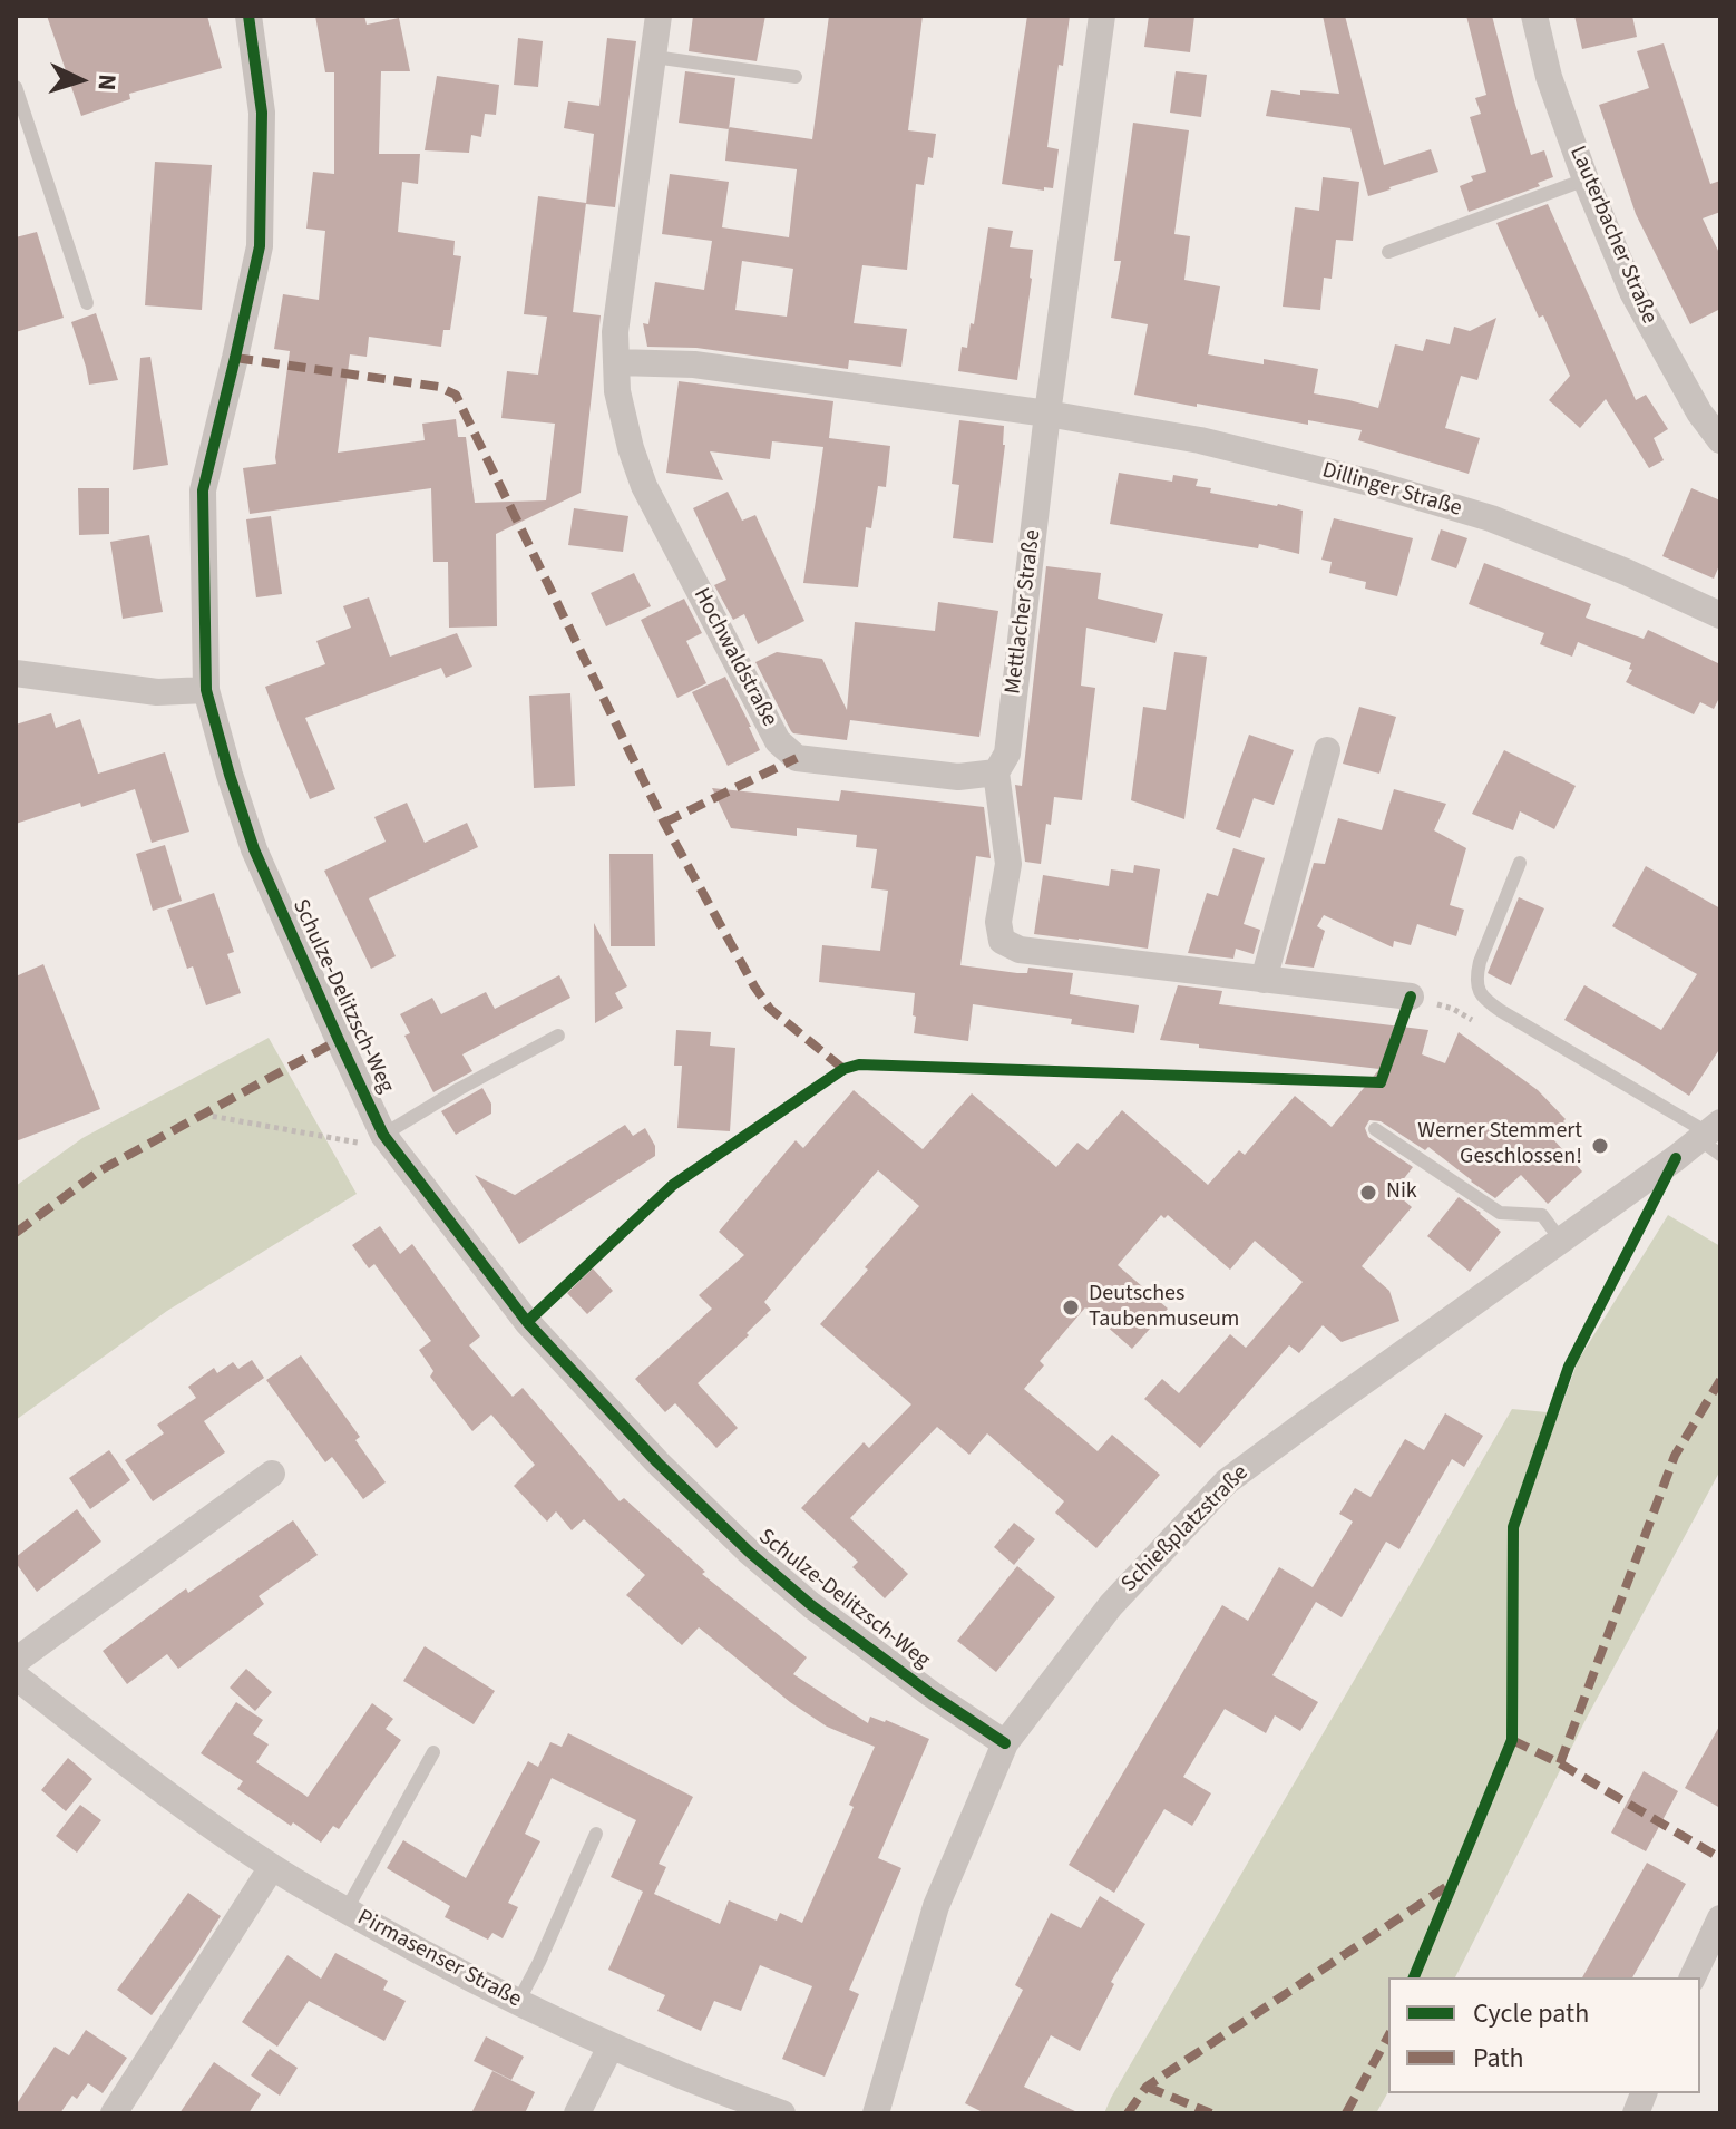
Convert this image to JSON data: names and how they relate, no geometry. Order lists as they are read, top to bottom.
{
  "streets": {
    "street": [
      "Lauterbacher Straße",
      "Dillinger Straße",
      "Mettlacher Straße",
      "Hochwaldstraße",
      "Schulze-Delitzsch-Weg",
      "Schießplatzstraße",
      "Pirmasenser Straße"
    ]
  },
  "crossings": [
    ["Dillinger Straße", "Mettlacher Straße"],
    ["Mettlacher Straße", "Hochwaldstraße"],
    ["Schulze-Delitzsch-Weg", "Schießplatzstraße"]
  ],
  "places": ["Werner Stemmert Geschlossen!", "Nik", "Deutsches Taubenmuseum"],
  "legend": ["Cycle path", "Path"],
  "north": "right"
}
